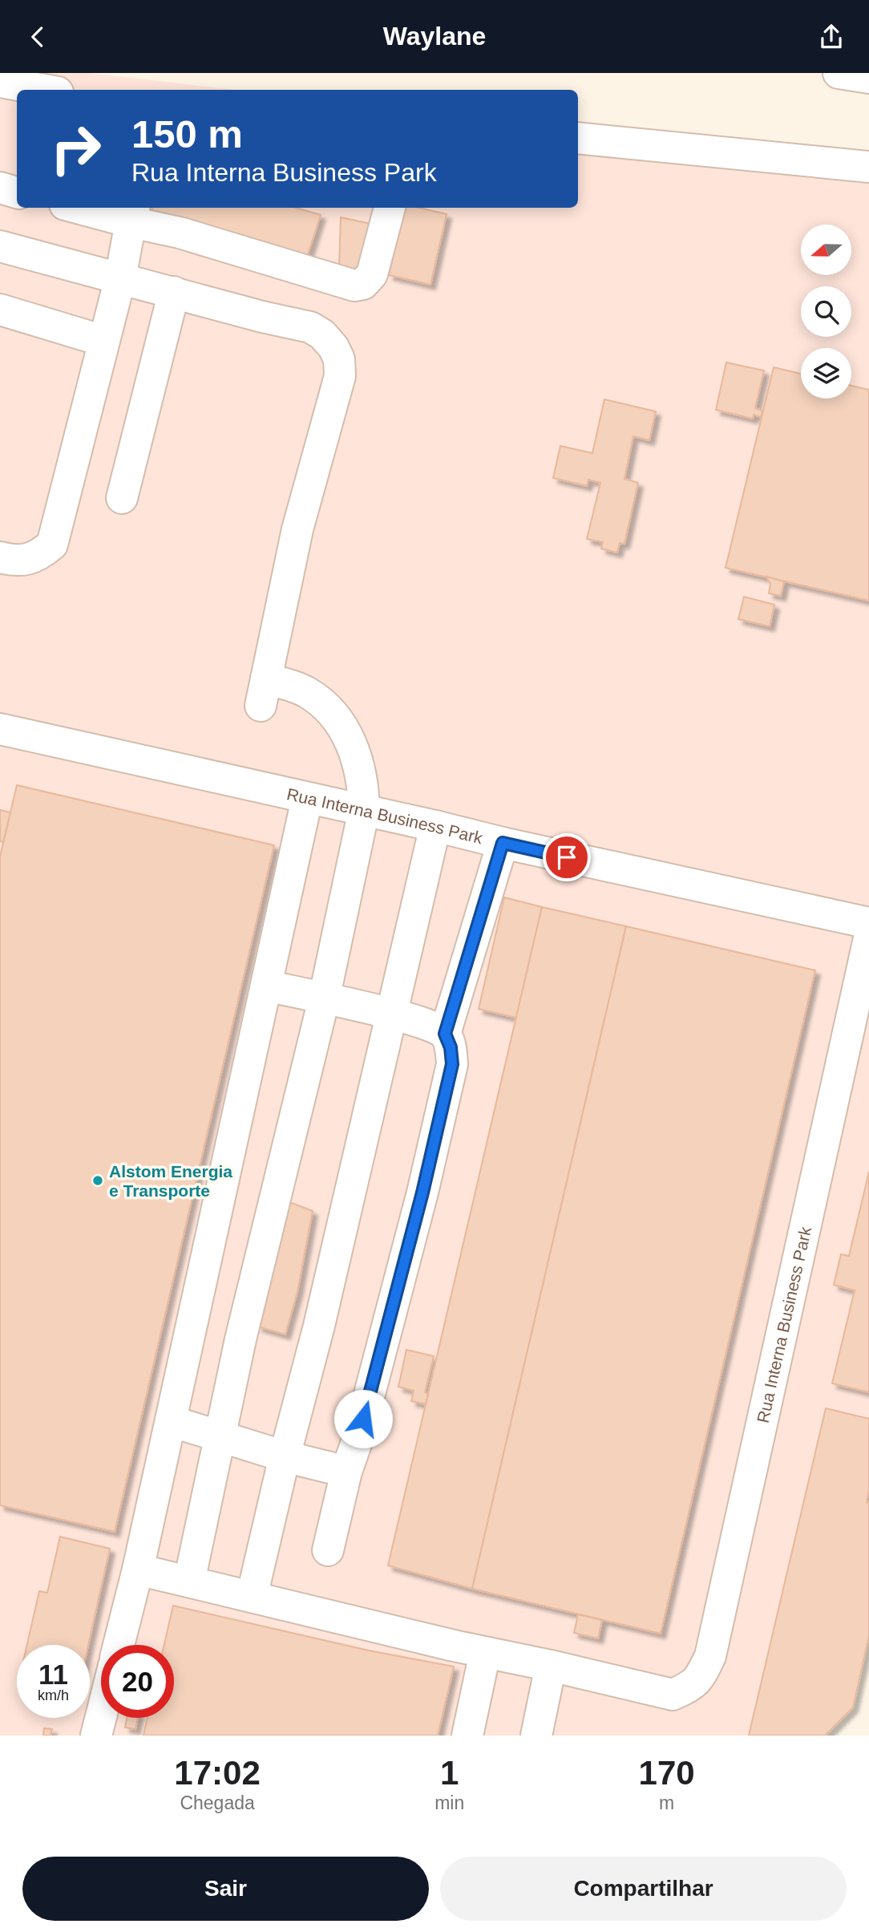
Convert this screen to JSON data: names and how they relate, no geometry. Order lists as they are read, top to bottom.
{
  "streets": {
    "street": ["Rua Interna Business Park"]
  },
  "places": ["Alstom Energia e Transporte"],
  "north": "left",
  "page": {
    "header": "Waylane",
    "turn": ["150 m", "Rua Interna Business Park"],
    "speed": "11 km/h",
    "limit": "20",
    "eta": [
      "17:02",
      "Chegada",
      "1",
      "min",
      "170",
      "m"
    ],
    "buttons": ["Sair", "Compartilhar"]
  }
}
